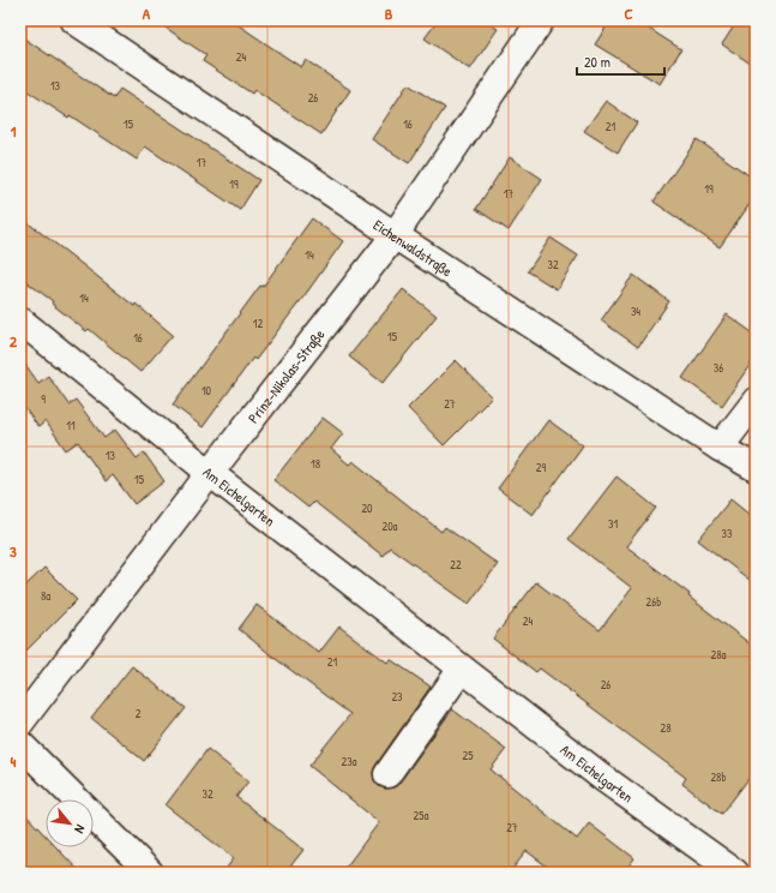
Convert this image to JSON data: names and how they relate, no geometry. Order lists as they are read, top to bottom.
{
  "streets": {
    "street": ["Eichenwaldstraße", "Prinz-Nikolas-Straße", "Am Eichelgarten"]
  },
  "crossings": [
    ["Eichenwaldstraße", "Prinz-Nikolas-Straße"],
    ["Prinz-Nikolas-Straße", "Am Eichelgarten"]
  ],
  "house_numbers": [
    "24",
    "13",
    "26",
    "15",
    "16",
    "21",
    "17",
    "19",
    "19",
    "17",
    "14",
    "32",
    "14",
    "34",
    "12",
    "15",
    "16",
    "36",
    "10",
    "9",
    "27",
    "11",
    "13",
    "18",
    "29",
    "15",
    "20",
    "31",
    "20a",
    "33",
    "22",
    "8a",
    "26b",
    "24",
    "28a",
    "21",
    "26",
    "23",
    "2",
    "28",
    "25",
    "23a",
    "28b",
    "32",
    "25a",
    "27"
  ],
  "scale_bar": "20 m",
  "north": "bottom right",
  "grid": {
    "columns": ["A", "B", "C"],
    "rows": [
      "1",
      "2",
      "3",
      "4"
    ]
  }
}
